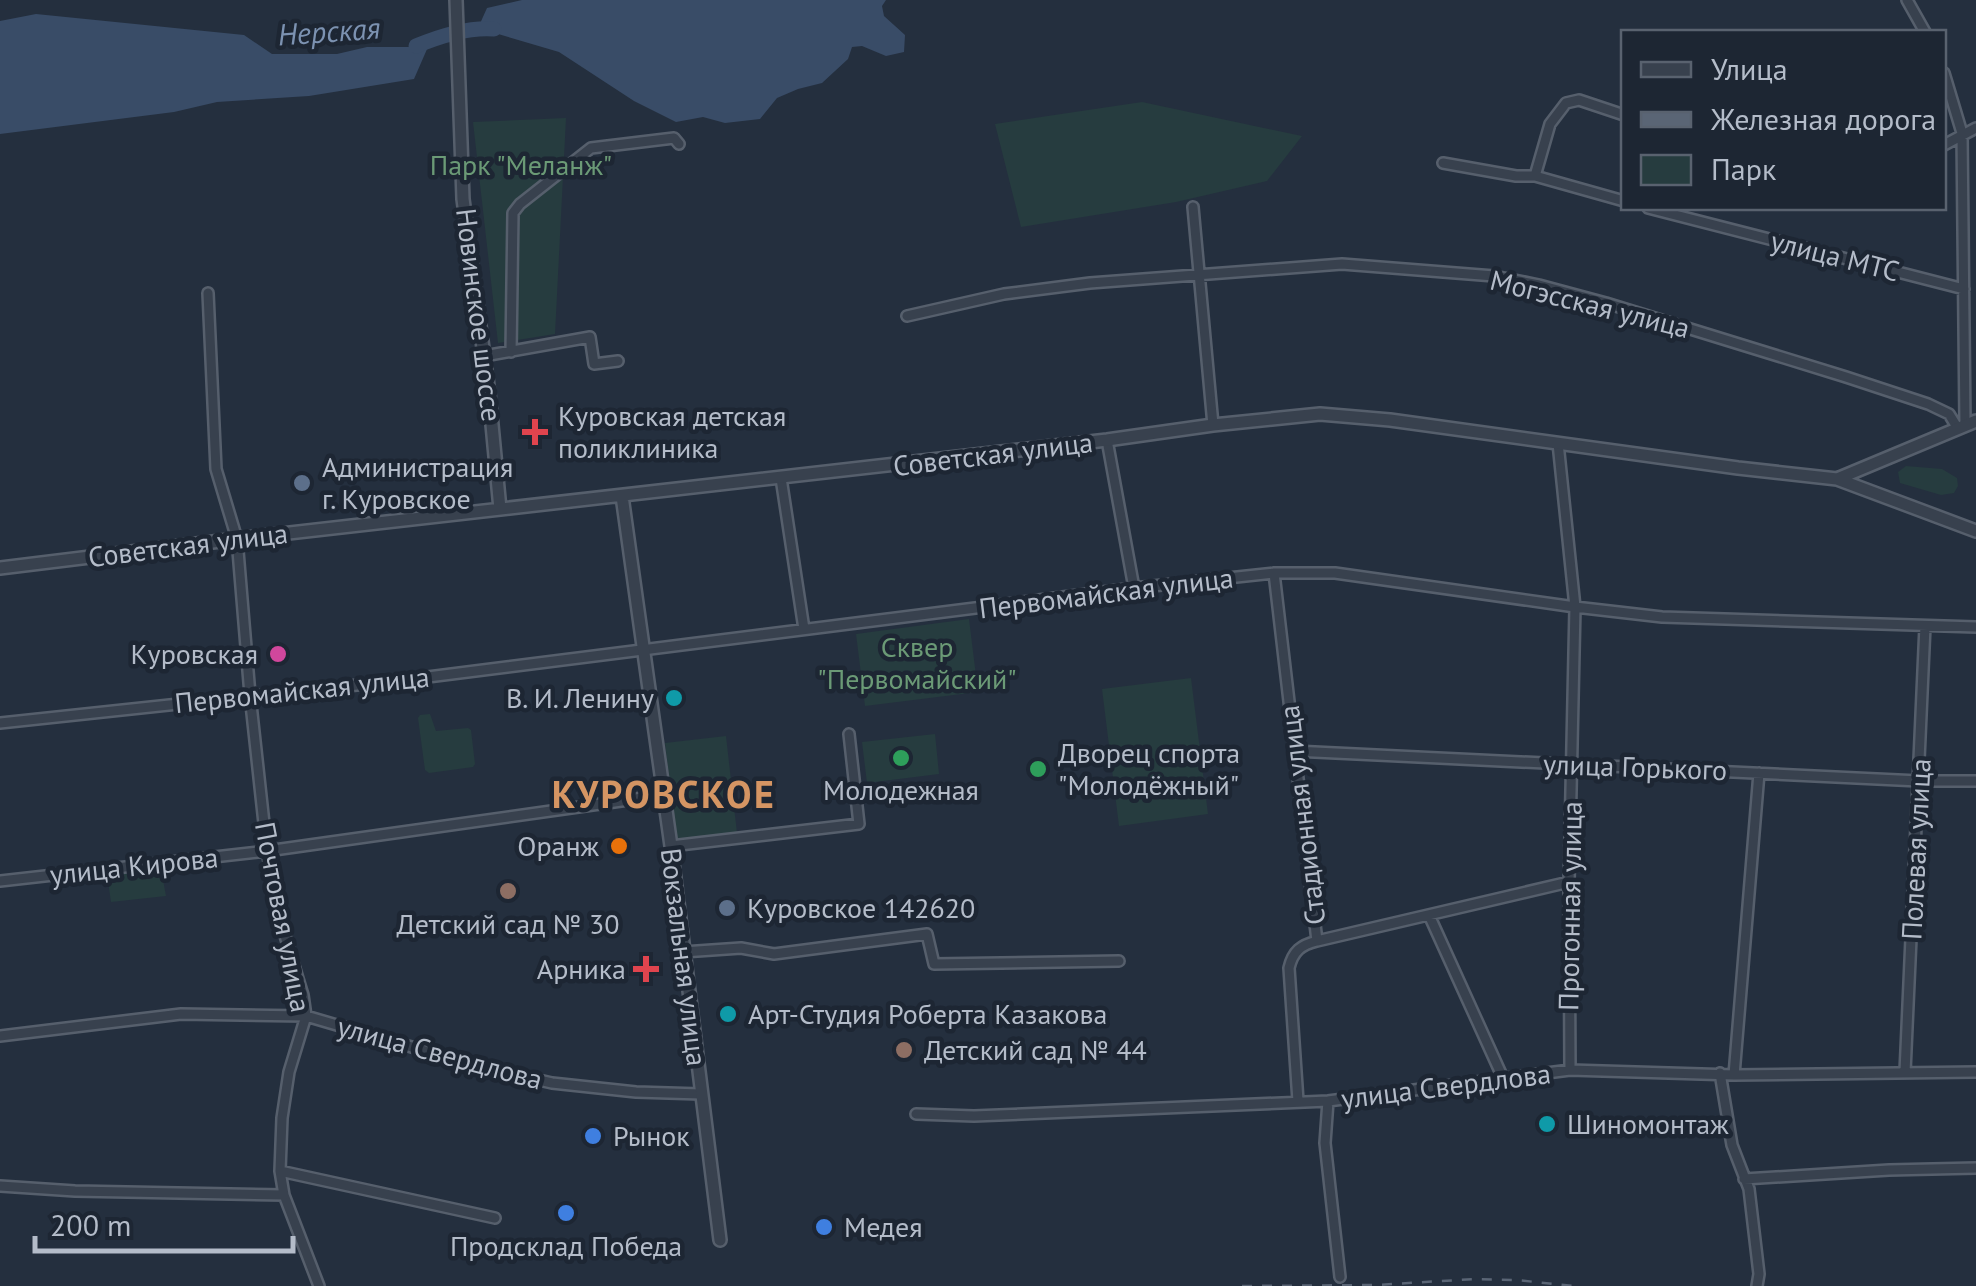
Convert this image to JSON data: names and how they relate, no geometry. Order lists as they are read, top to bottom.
{
  "streets": {
    "street": [
      "улица МТС",
      "Могэсская улица",
      "Новинское шоссе",
      "Советская улица",
      "Первомайская улица",
      "улица Горького",
      "Стадионная улица",
      "Полевая улица",
      "улица Кирова",
      "Прогонная улица",
      "Почтовая улица",
      "Вокзальная улица",
      "улица Свердлова"
    ]
  },
  "crossings": [
    ["Новинское шоссе", "Советская улица"],
    ["Советская улица", "Прогонная улица"],
    ["Советская улица", "Почтовая улица"],
    ["Советская улица", "Вокзальная улица"],
    ["Первомайская улица", "Стадионная улица"],
    ["Первомайская улица", "Полевая улица"],
    ["Первомайская улица", "Прогонная улица"],
    ["Первомайская улица", "Почтовая улица"],
    ["Первомайская улица", "Вокзальная улица"],
    ["улица Горького", "Стадионная улица"],
    ["улица Горького", "Полевая улица"],
    ["улица Горького", "Прогонная улица"],
    ["Стадионная улица", "улица Свердлова"],
    ["Полевая улица", "улица Свердлова"],
    ["улица Кирова", "Почтовая улица"],
    ["улица Кирова", "Вокзальная улица"],
    ["Прогонная улица", "улица Свердлова"],
    ["Почтовая улица", "улица Свердлова"],
    ["Вокзальная улица", "улица Свердлова"]
  ],
  "districts": ["КУРОВСКОЕ"],
  "water": ["Нерская"],
  "parks": ["Парк \"Меланж\"", "Сквер \"Первомайский\""],
  "places": {
    "health": ["Куровская детская поликлиника", "Арника"],
    "other": [
      "Администрация г. Куровское",
      "Куровская",
      "В. И. Ленину",
      "Молодежная",
      "Дворец спорта \"Молодёжный\"",
      "Оранж",
      "Детский сад № 30",
      "Куровское 142620",
      "Арт-Студия Роберта Казакова",
      "Детский сад № 44",
      "Шиномонтаж",
      "Рынок",
      "Продсклад Победа",
      "Медея"
    ]
  },
  "legend": ["Улица", "Железная дорога", "Парк"],
  "scale_bar": "200 m"
}
